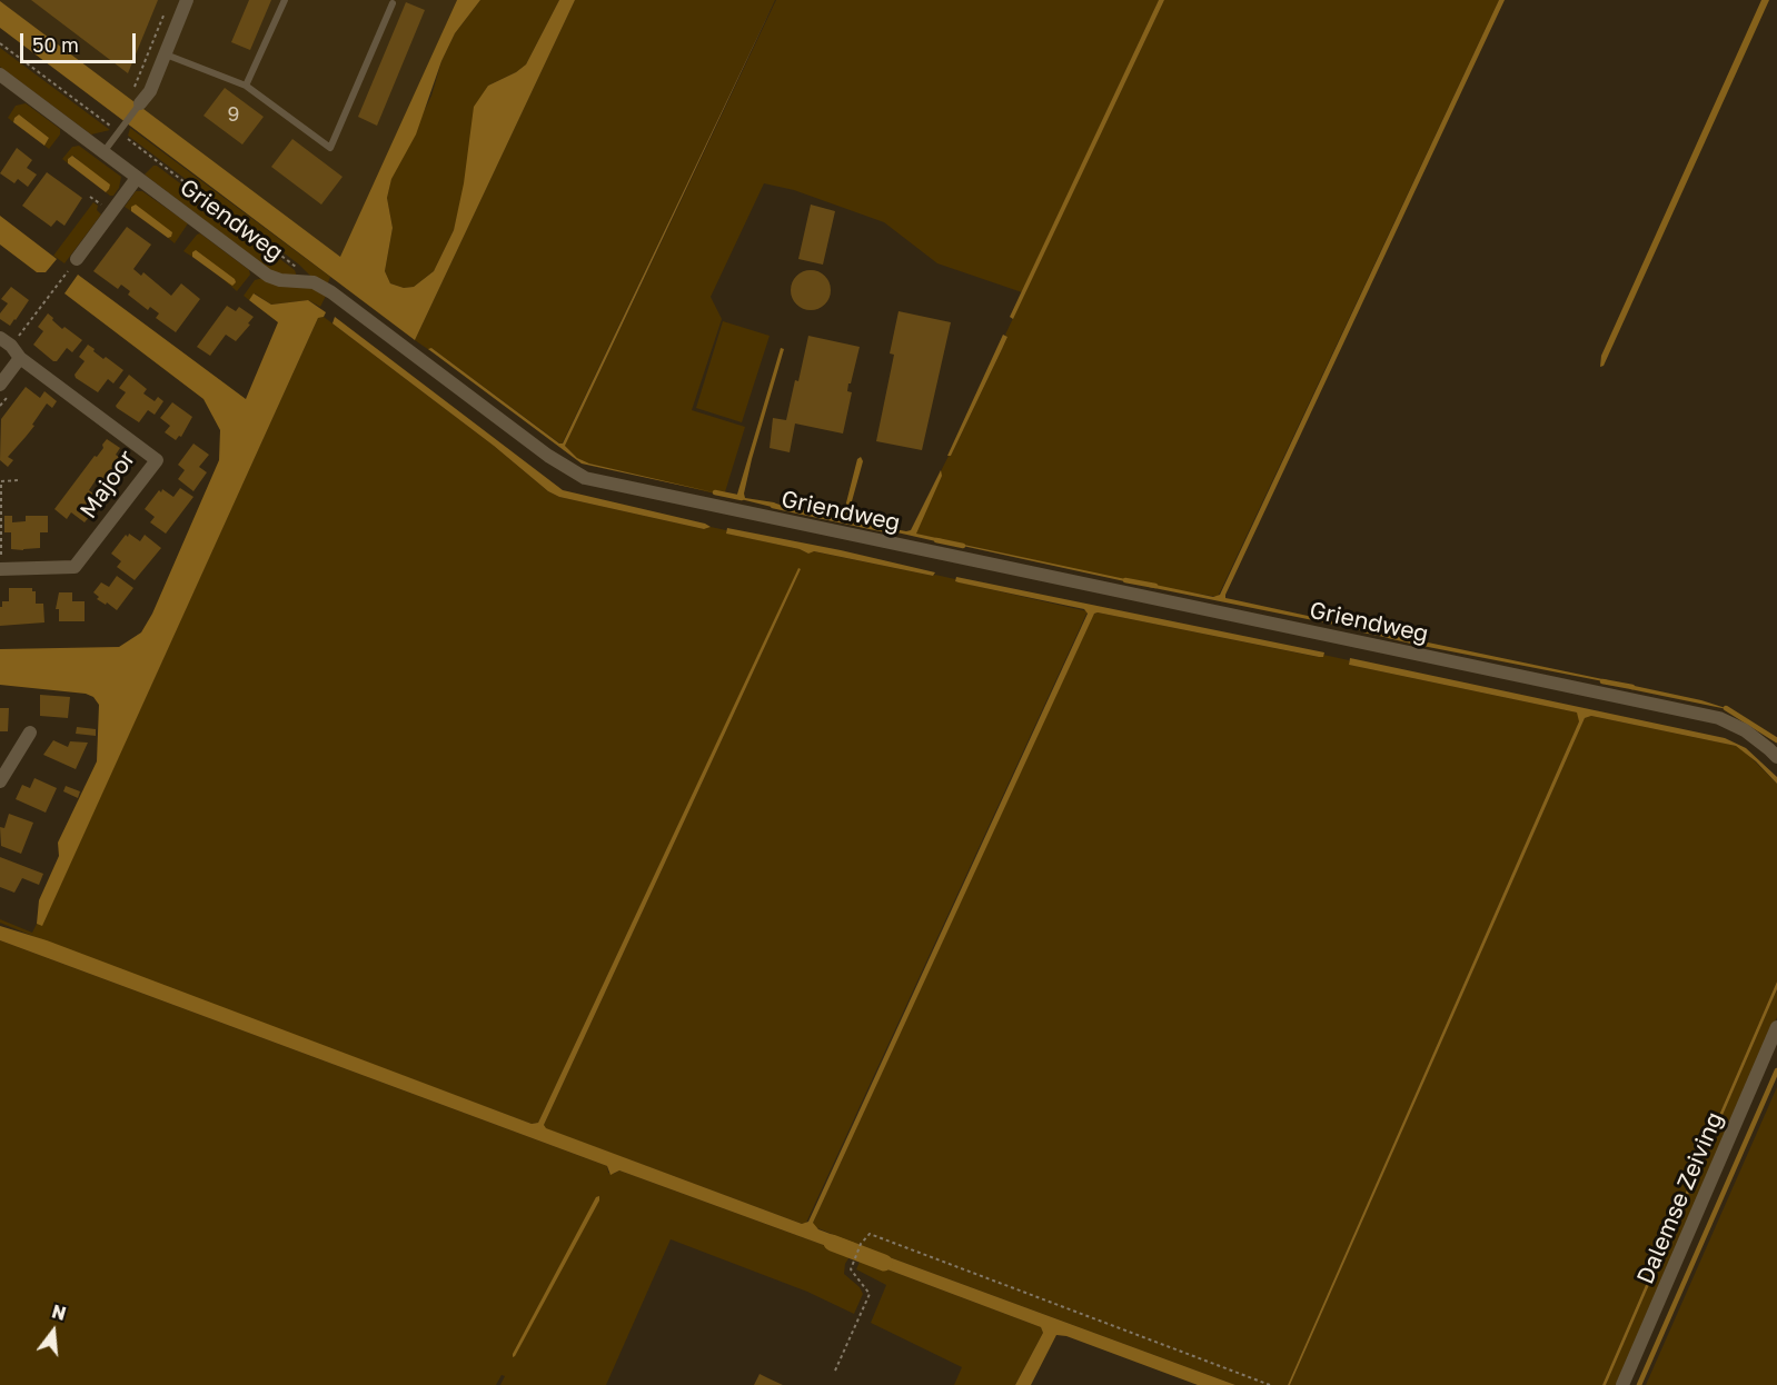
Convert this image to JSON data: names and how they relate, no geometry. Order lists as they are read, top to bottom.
{
  "streets": {
    "street": ["Griendweg", "Majoor", "Dalemse Zeiving"]
  },
  "house_numbers": ["9"],
  "scale_bar": "50 m",
  "north": "top"
}
